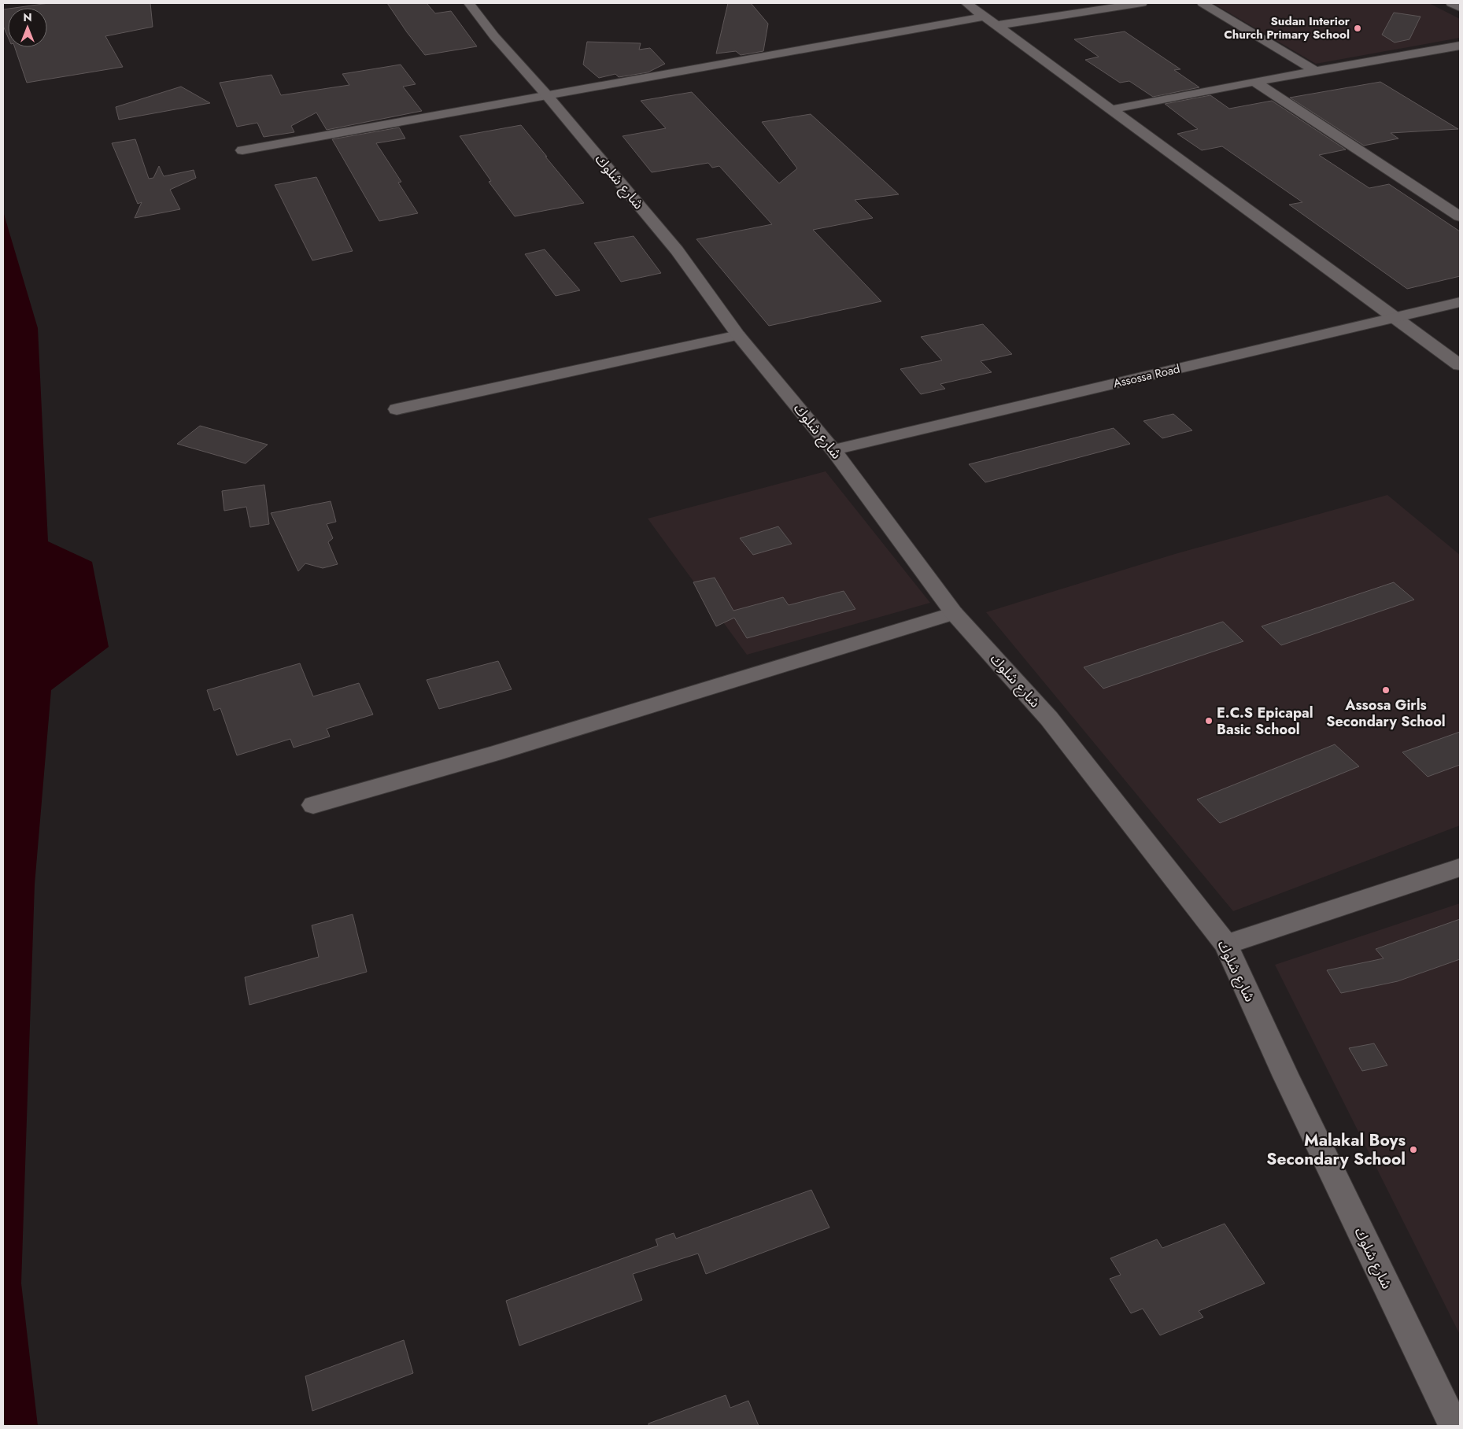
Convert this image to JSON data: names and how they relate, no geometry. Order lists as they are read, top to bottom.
{
  "streets": {
    "street": ["شارع شلوك", "Assossa Road"]
  },
  "crossings": [
    ["شارع شلوك", "Assossa Road"]
  ],
  "places": [
    "Sudan Interior Church Primary School",
    "Assosa Girls Secondary School",
    "E.C.S Epicapal Basic School",
    "Malakal Boys Secondary School"
  ],
  "north": "top"
}
